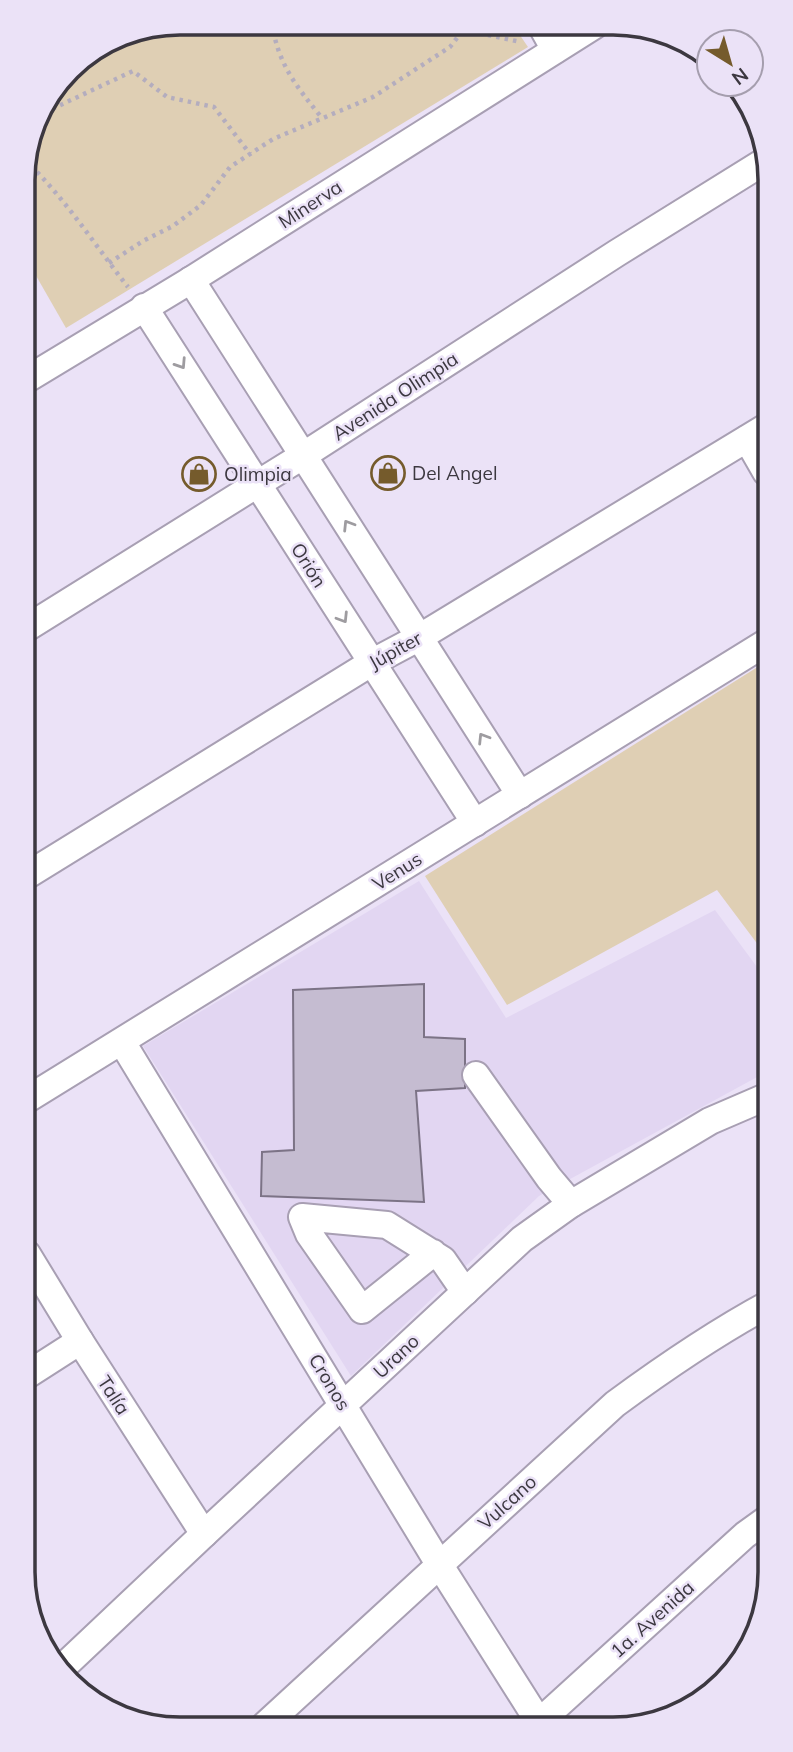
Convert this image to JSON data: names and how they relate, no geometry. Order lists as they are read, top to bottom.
{
  "streets": {
    "street": [
      "Minerva",
      "Avenida Olimpia",
      "Orión",
      "Júpiter",
      "Venus",
      "Urano",
      "Cronos",
      "Talía",
      "Vulcano",
      "1a. Avenida"
    ]
  },
  "crossings": [
    ["Minerva", "Orión"],
    ["Avenida Olimpia", "Orión"],
    ["Orión", "Júpiter"],
    ["Orión", "Venus"],
    ["Venus", "Cronos"],
    ["Urano", "Cronos"],
    ["Urano", "Talía"],
    ["Cronos", "Vulcano"]
  ],
  "places": {
    "shop": ["Del Angel", "Olimpia"]
  },
  "north": "bottom right"
}
